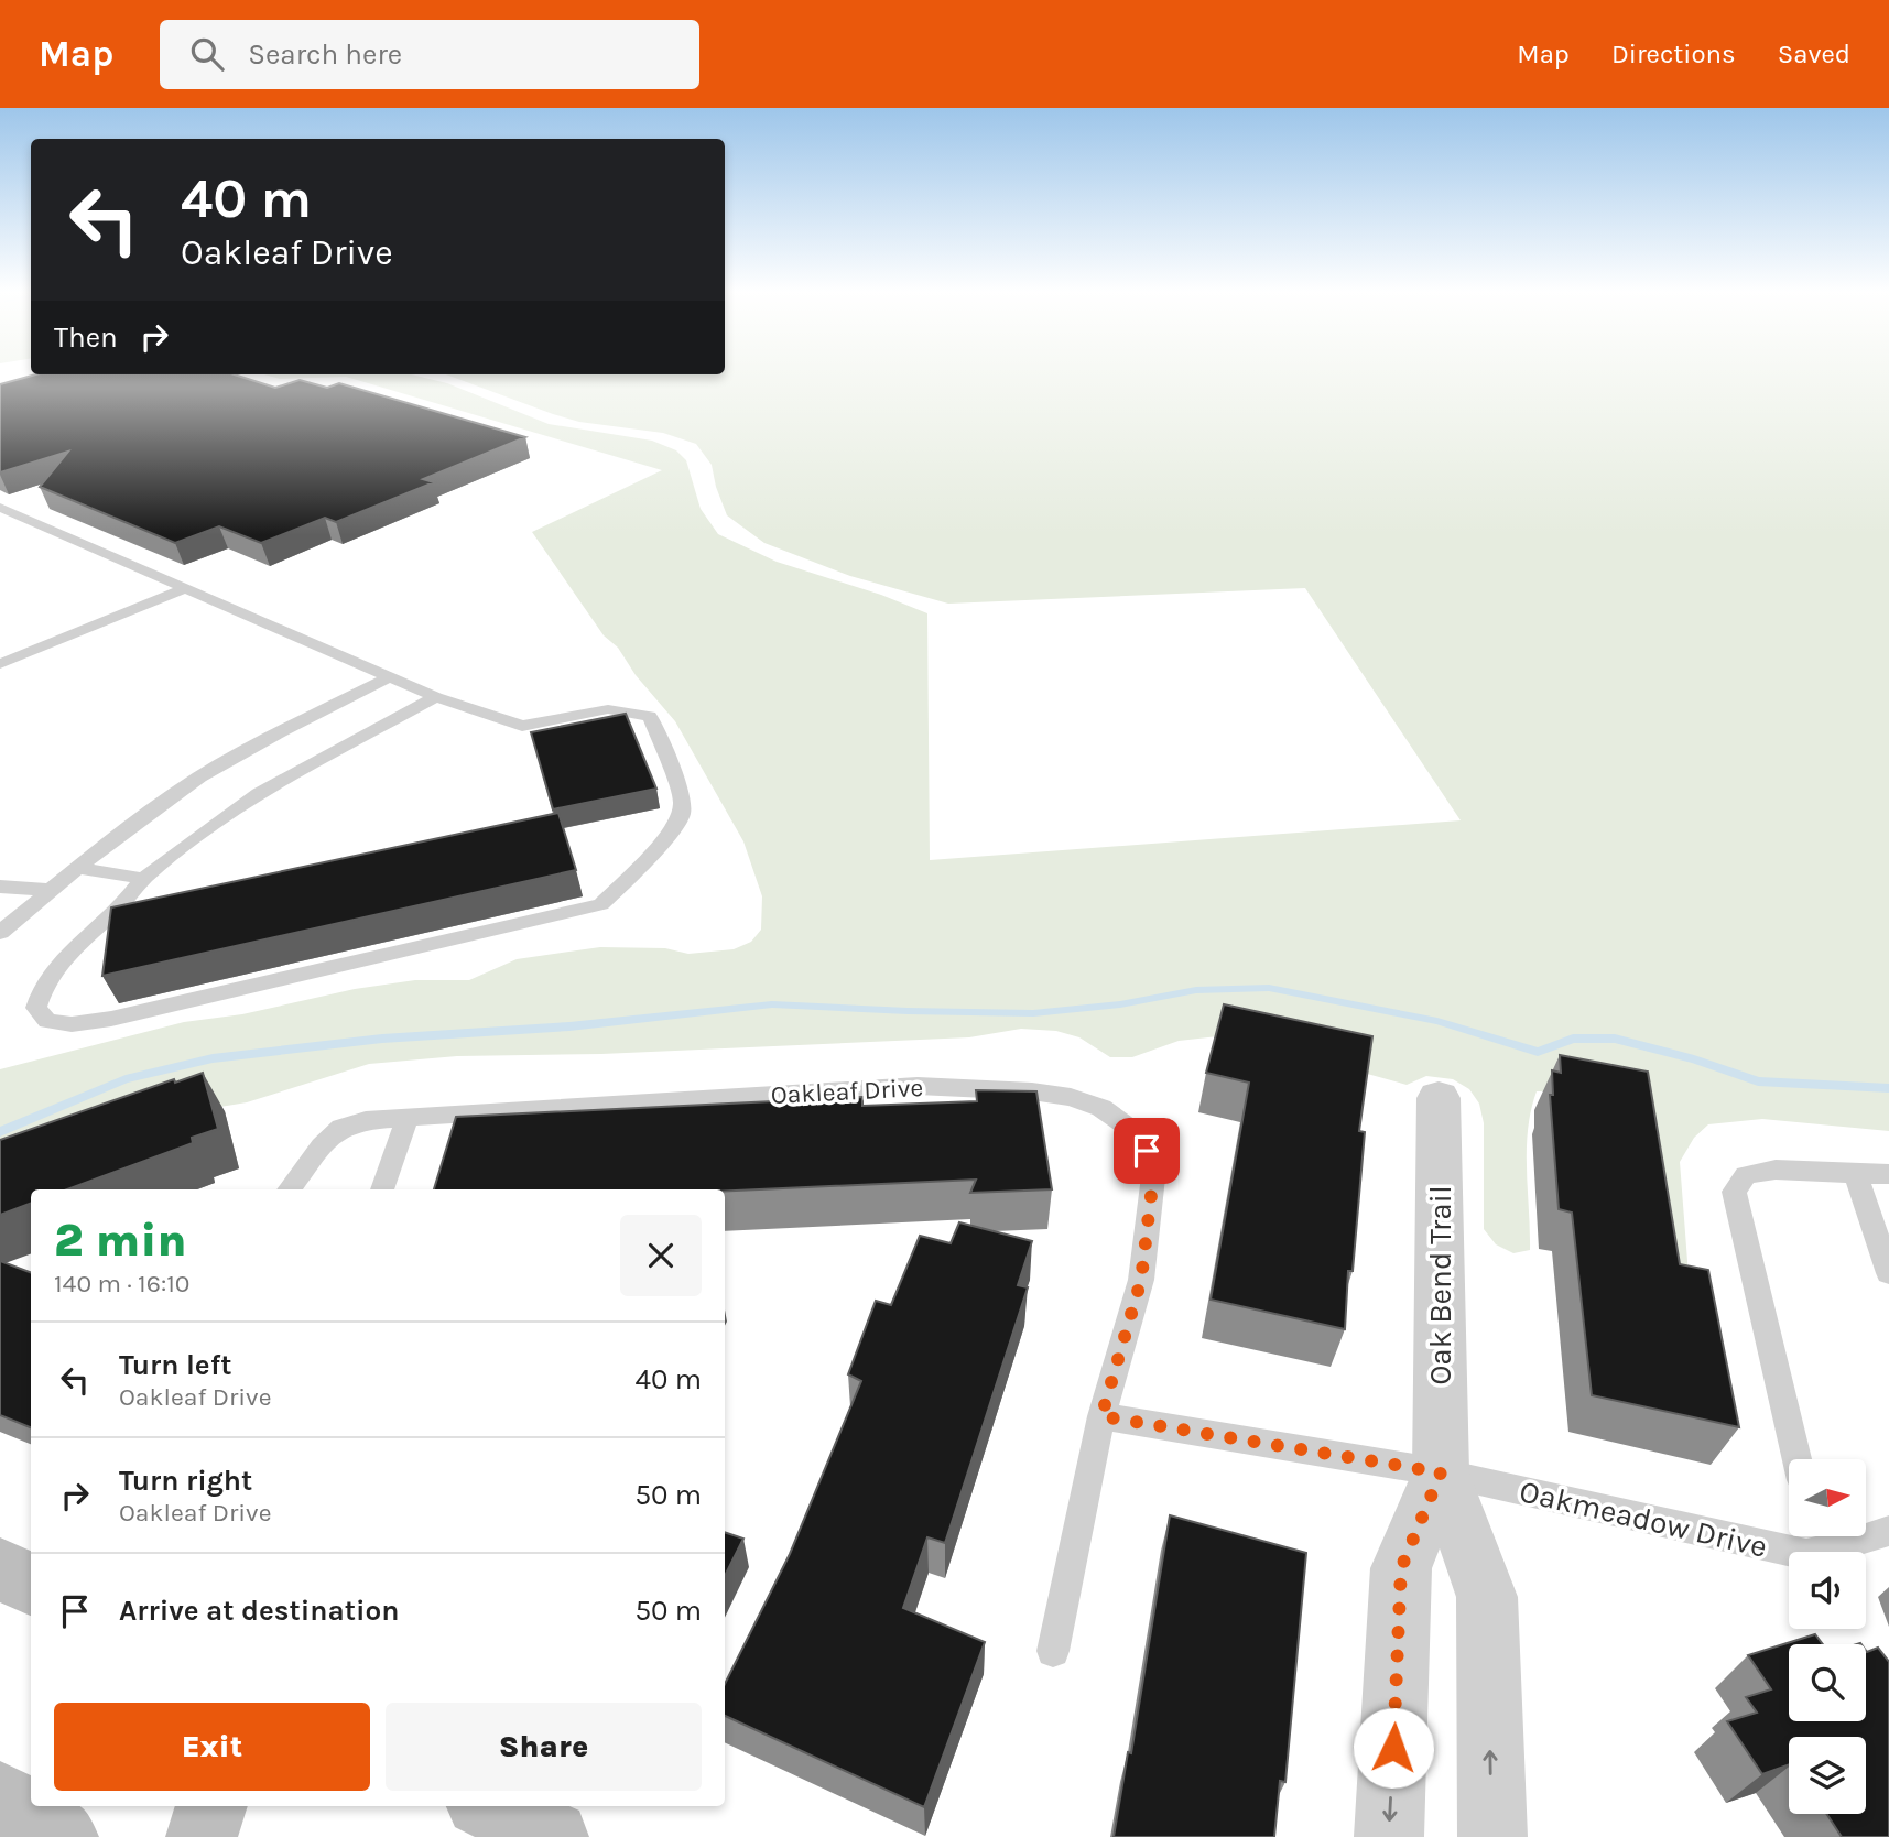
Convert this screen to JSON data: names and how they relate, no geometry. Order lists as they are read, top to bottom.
{
  "streets": {
    "street": ["Oak Bend Trail"],
    "lane": ["Oakleaf Drive", "Oakmeadow Drive"]
  },
  "crossings": [
    ["Oak Bend Trail", "Oakmeadow Drive"]
  ],
  "north": "right",
  "page": {
    "header": "Map",
    "search": "Search here",
    "nav": ["Map", "Directions", "Saved"],
    "turn": ["40 m", "Oakleaf Drive"],
    "then": "Then",
    "heading": ["2 min", "140 m · 16:10"],
    "list": [
      {
        "name": "Turn left",
        "note": "Oakleaf Drive",
        "value": "40 m"
      },
      {
        "name": "Turn right",
        "note": "Oakleaf Drive",
        "value": "50 m"
      },
      {
        "name": "Arrive at destination",
        "value": "50 m"
      }
    ],
    "buttons": ["Exit", "Share"]
  }
}
